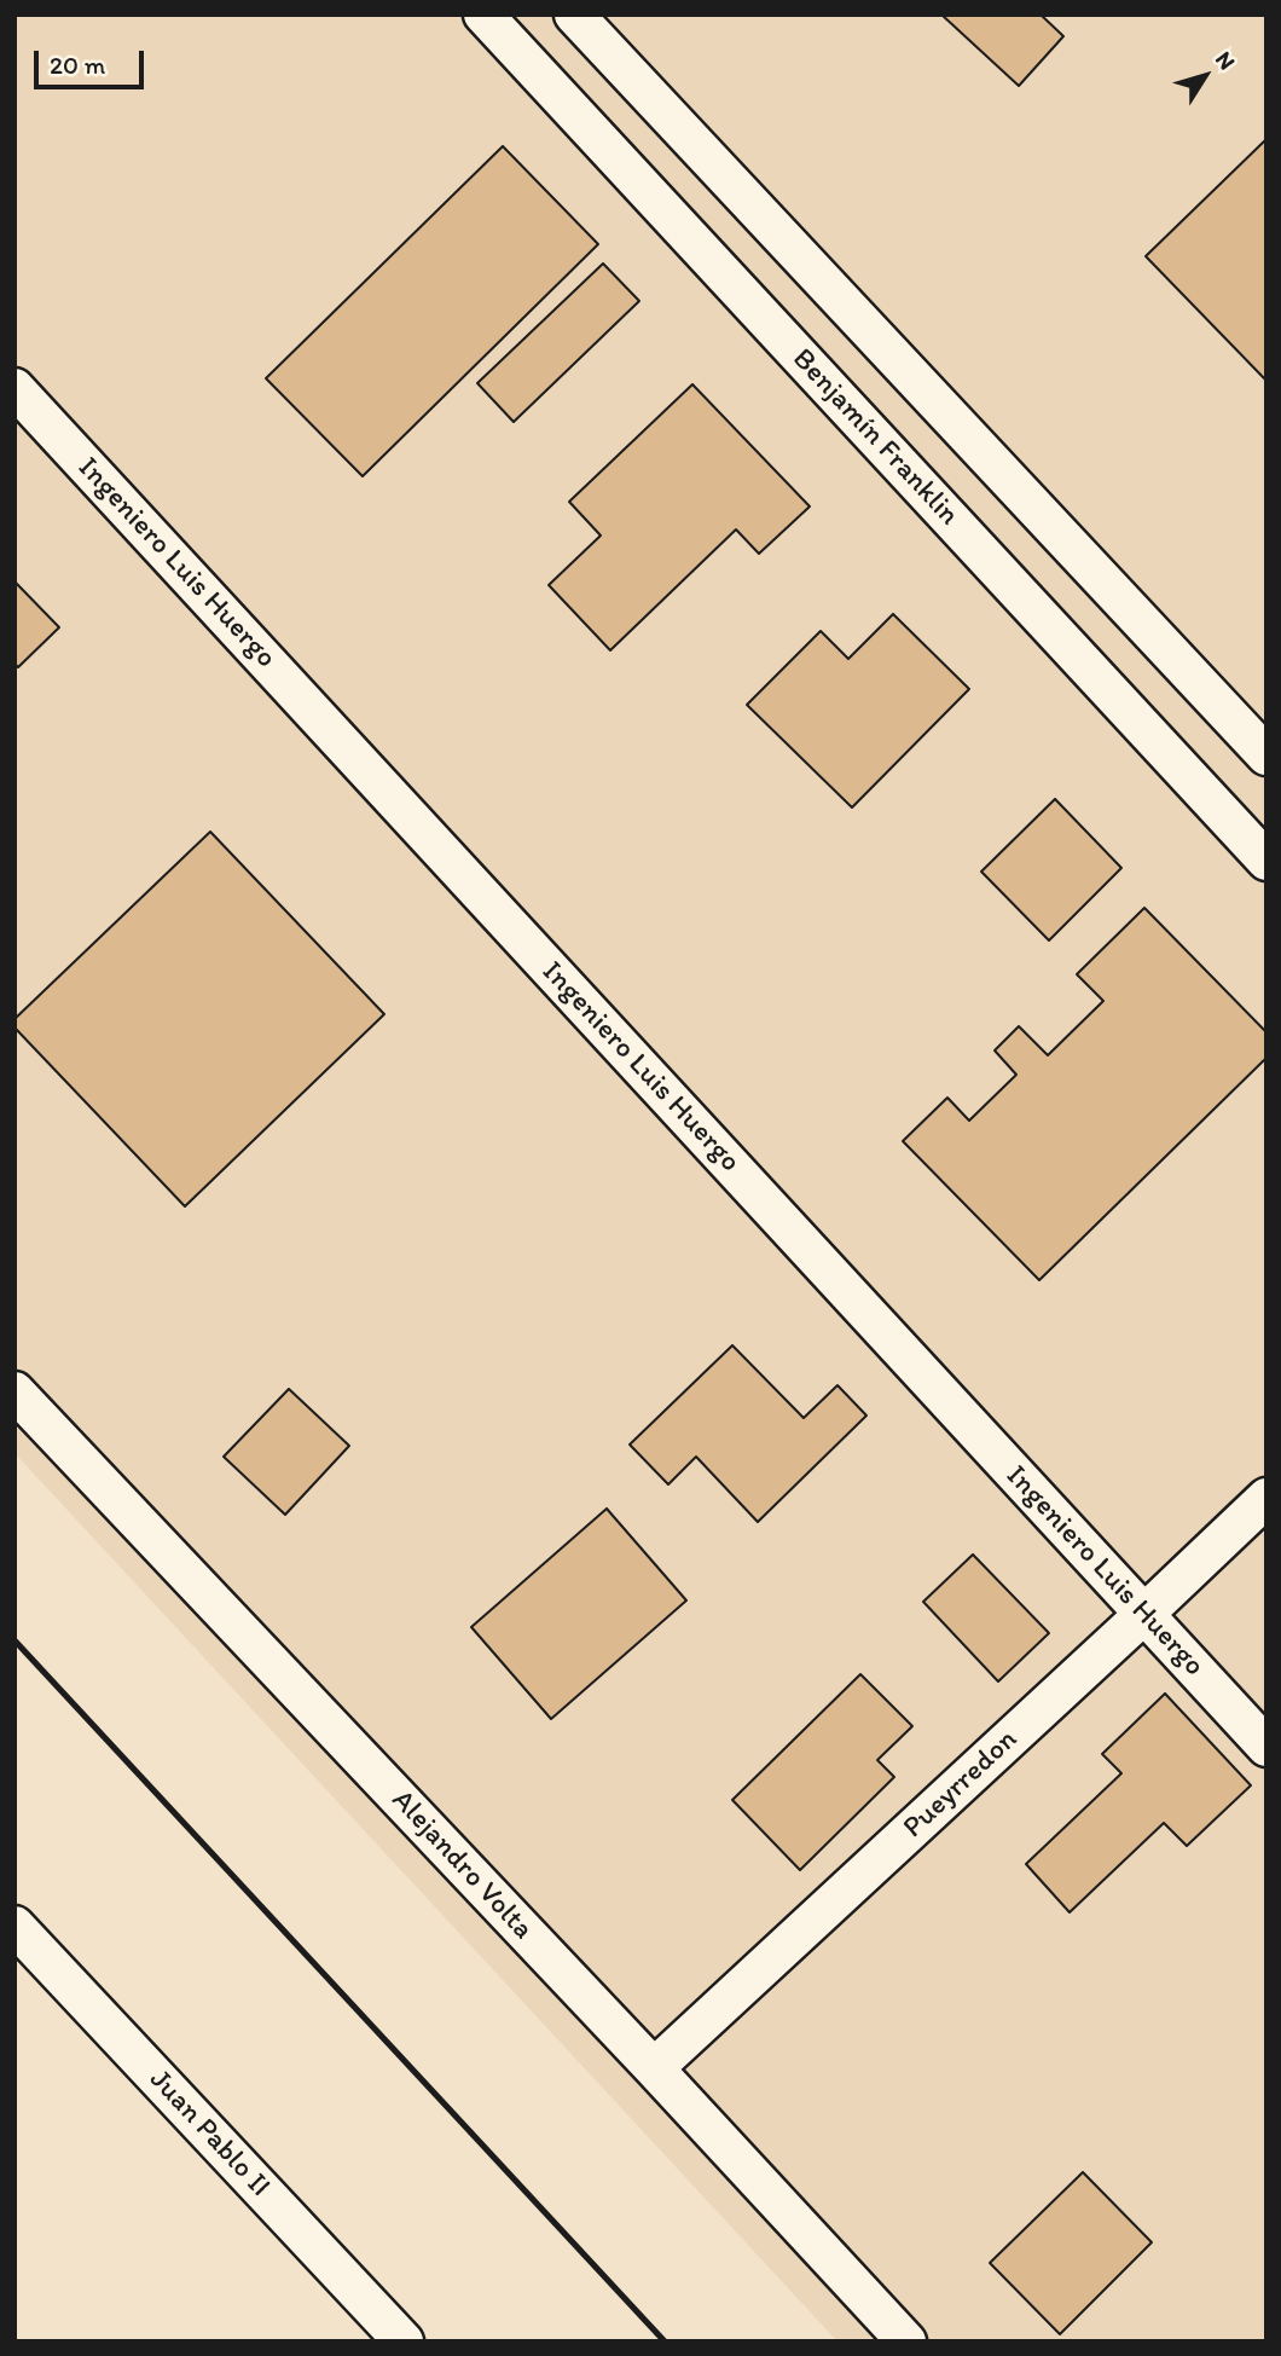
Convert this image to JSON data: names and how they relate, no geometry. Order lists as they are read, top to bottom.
{
  "streets": {
    "street": [
      "Benjamín Franklin",
      "Ingeniero Luis Huergo",
      "Pueyrredon",
      "Alejandro Volta",
      "Juan Pablo II"
    ]
  },
  "crossings": [
    ["Ingeniero Luis Huergo", "Pueyrredon"],
    ["Pueyrredon", "Alejandro Volta"]
  ],
  "scale_bar": "20 m",
  "north": "top right"
}
